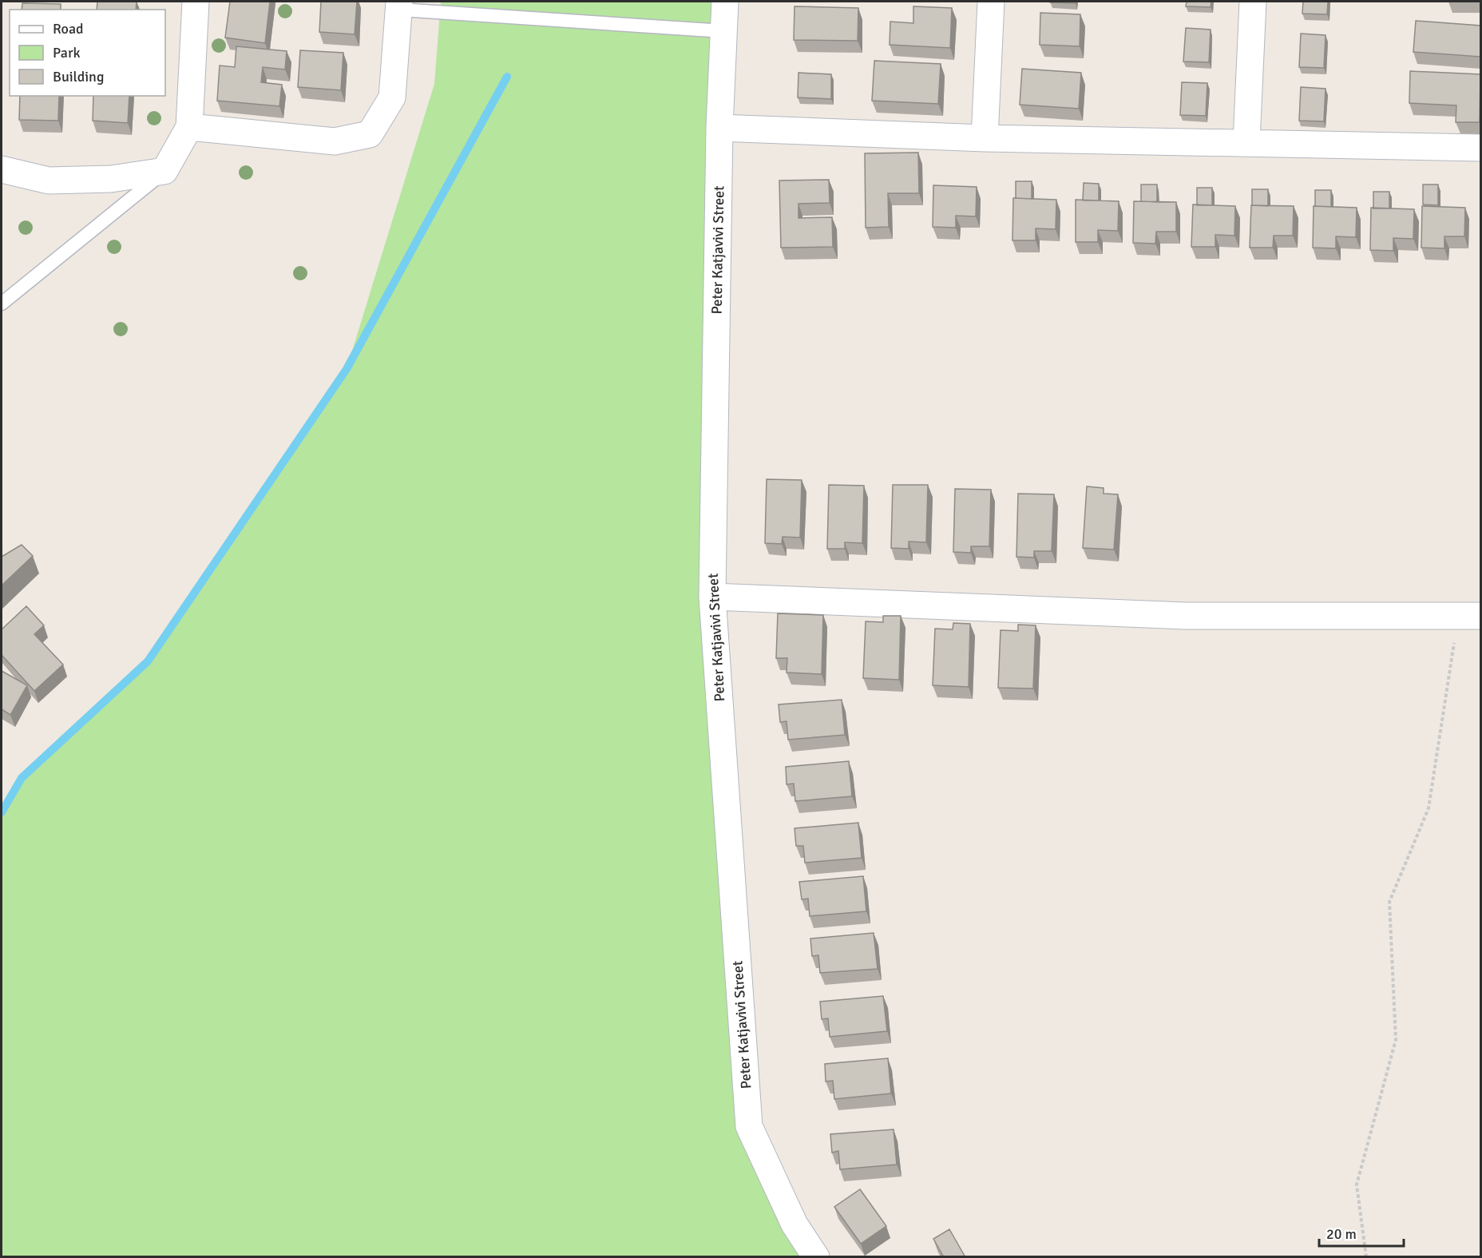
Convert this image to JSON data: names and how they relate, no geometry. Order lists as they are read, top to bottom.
{
  "streets": {
    "street": ["Peter Katjavivi Street"]
  },
  "legend": ["Road", "Park", "Building"],
  "scale_bar": "20 m"
}
